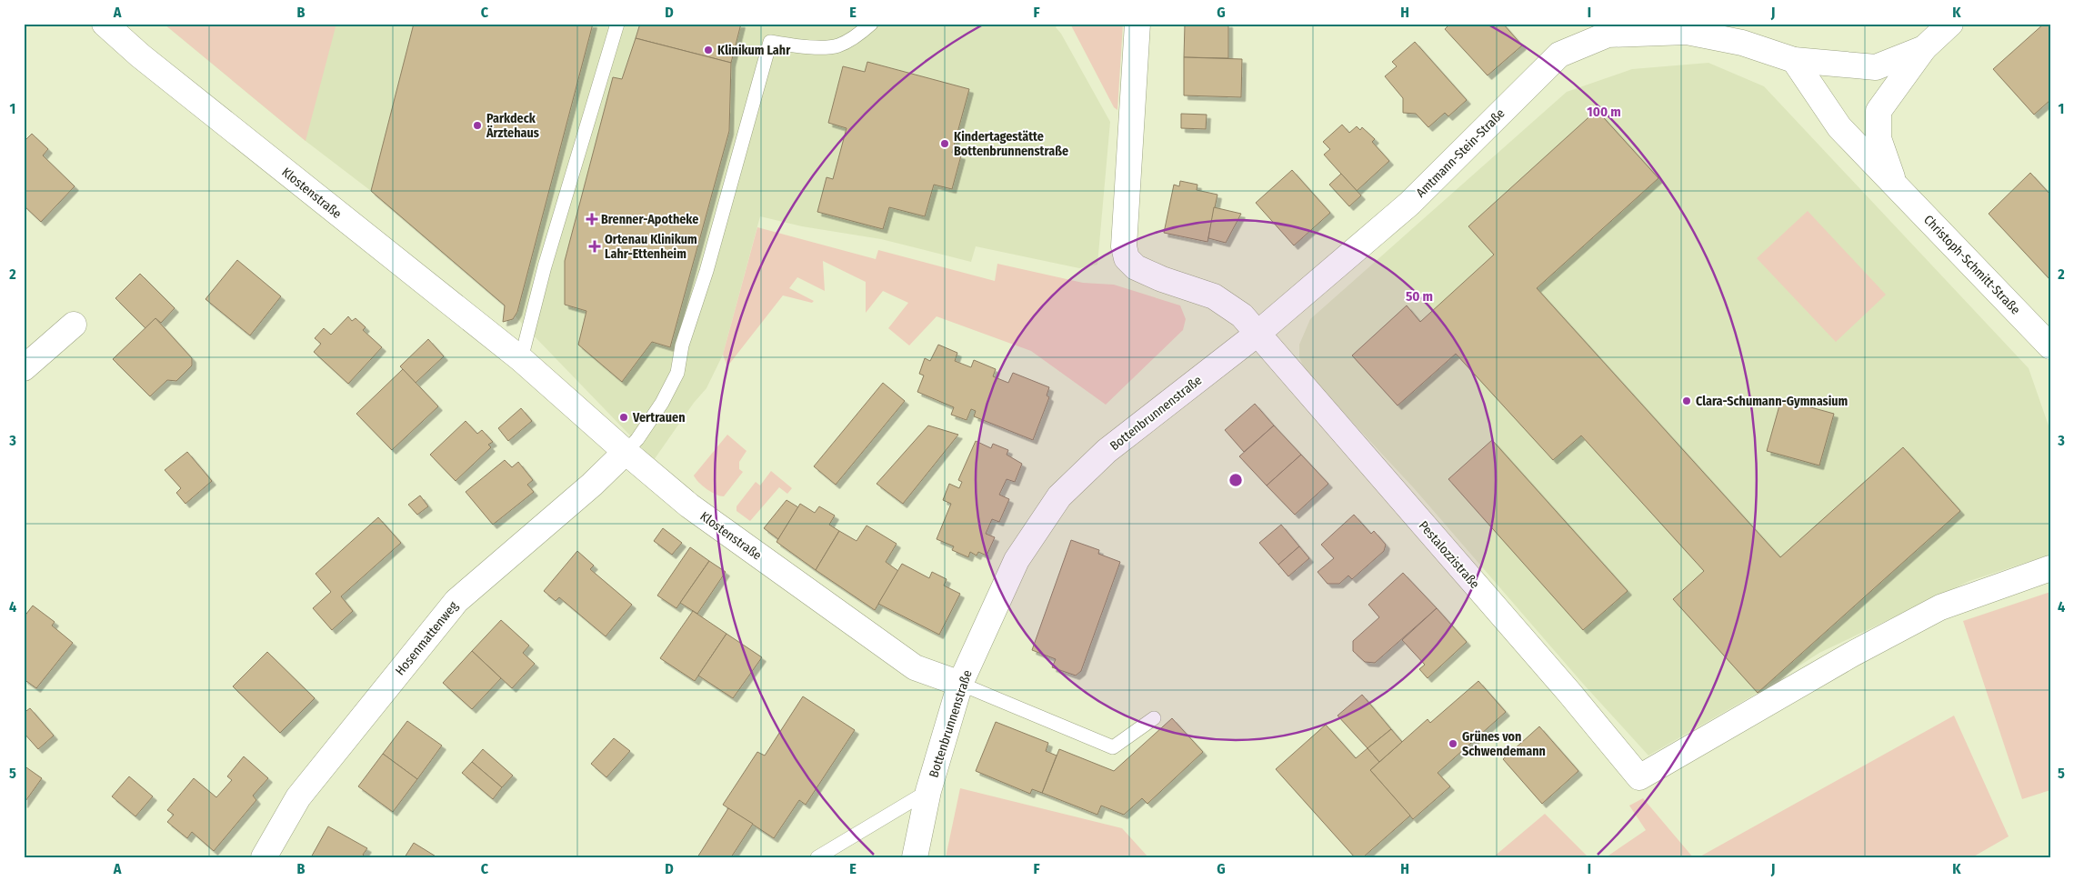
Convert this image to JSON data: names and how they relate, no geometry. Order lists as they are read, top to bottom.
{
  "streets": {
    "street": [
      "Amtmann-Stein-Straße",
      "Klostenstraße",
      "Christoph-Schmitt-Straße",
      "Bottenbrunnenstraße",
      "Pestalozzistraße",
      "Hosenmattenweg"
    ]
  },
  "crossings": [
    ["Amtmann-Stein-Straße", "Bottenbrunnenstraße"],
    ["Amtmann-Stein-Straße", "Pestalozzistraße"],
    ["Klostenstraße", "Bottenbrunnenstraße"],
    ["Klostenstraße", "Hosenmattenweg"],
    ["Bottenbrunnenstraße", "Pestalozzistraße"]
  ],
  "places": {
    "other": [
      "Klinikum Lahr",
      "Parkdeck Ärztehaus",
      "Kindertagestätte Bottenbrunnenstraße",
      "Clara-Schumann-Gymnasium",
      "Vertrauen",
      "Grünes von Schwendemann"
    ],
    "health": ["Brenner-Apotheke", "Ortenau Klinikum Lahr-Ettenheim"]
  },
  "grid": {
    "columns": [
      "A",
      "B",
      "C",
      "D",
      "E",
      "F",
      "G",
      "H",
      "I",
      "J",
      "K"
    ],
    "rows": [
      "1",
      "2",
      "3",
      "4",
      "5"
    ]
  },
  "rings": ["100 m", "50 m"]
}
